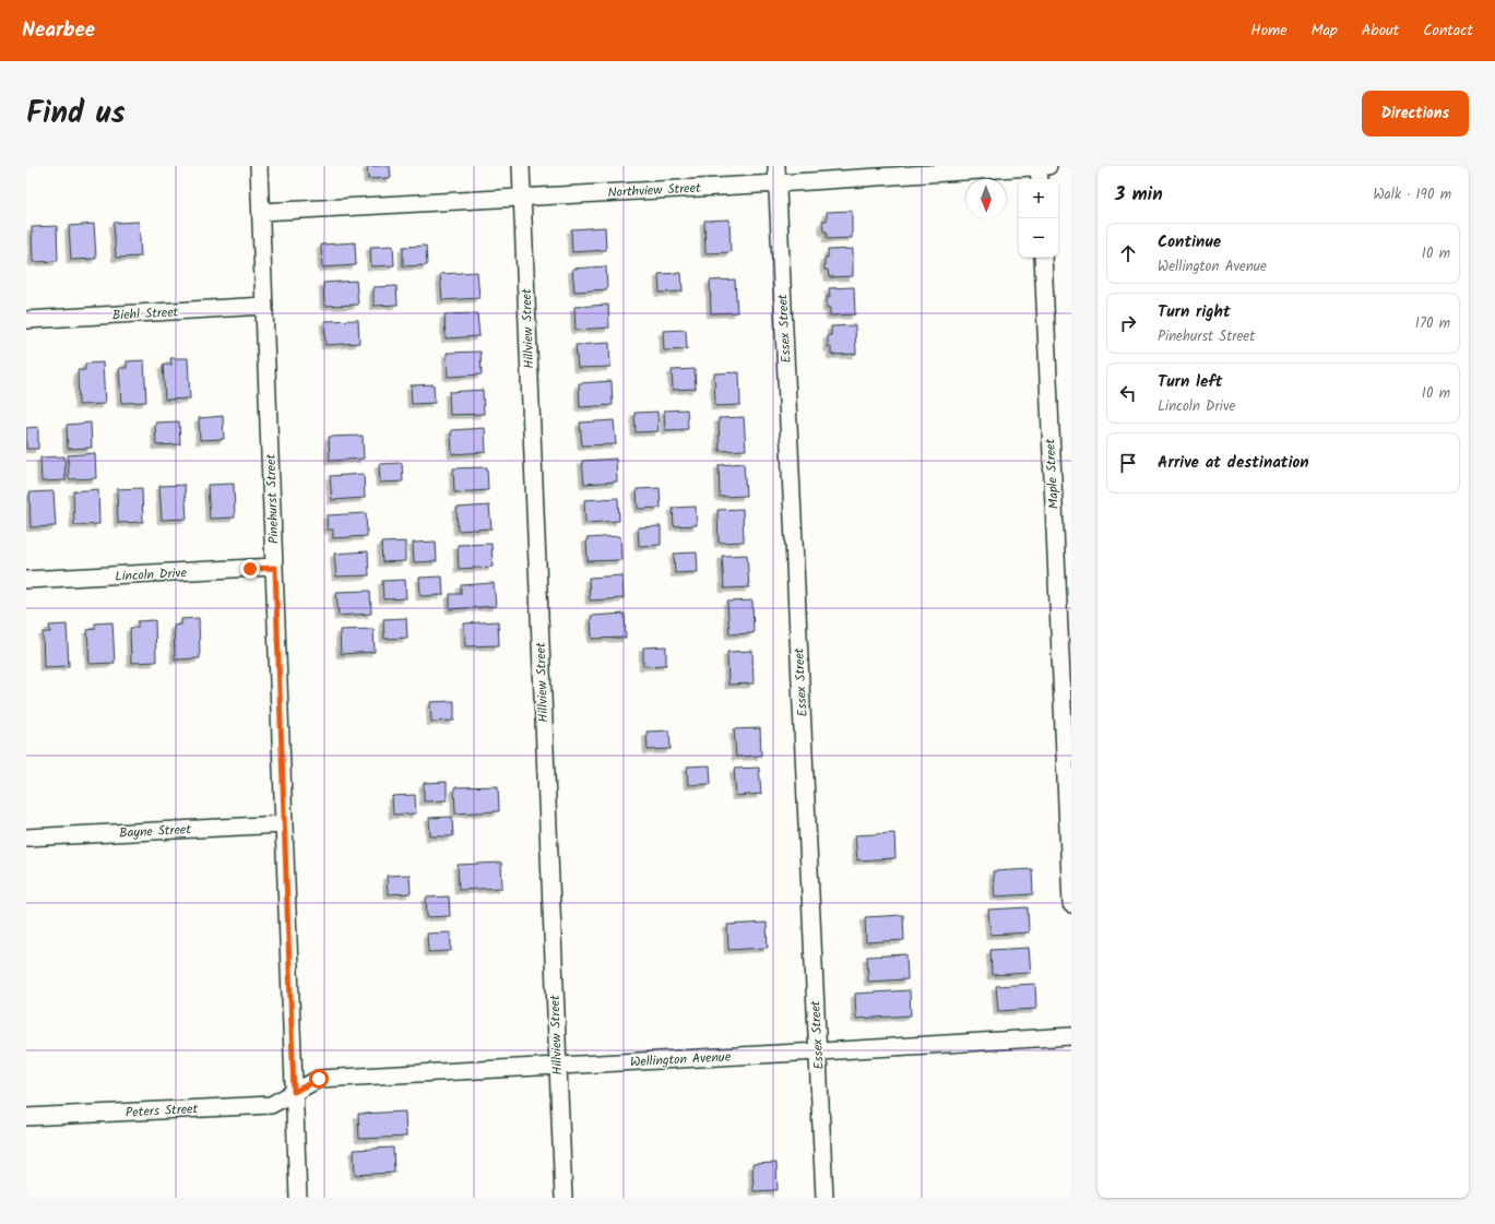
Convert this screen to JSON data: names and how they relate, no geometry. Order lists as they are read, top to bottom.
{
  "streets": {
    "street": [
      "Northview Street",
      "Biehl Street",
      "Hillview Street",
      "Essex Street",
      "Maple Street",
      "Pinehurst Street",
      "Lincoln Drive",
      "Bayne Street",
      "Wellington Avenue",
      "Peters Street"
    ]
  },
  "crossings": [
    ["Northview Street", "Hillview Street"],
    ["Northview Street", "Essex Street"],
    ["Northview Street", "Pinehurst Street"],
    ["Biehl Street", "Pinehurst Street"],
    ["Hillview Street", "Wellington Avenue"],
    ["Essex Street", "Wellington Avenue"],
    ["Pinehurst Street", "Lincoln Drive"],
    ["Pinehurst Street", "Bayne Street"],
    ["Pinehurst Street", "Wellington Avenue"],
    ["Pinehurst Street", "Peters Street"],
    ["Wellington Avenue", "Peters Street"]
  ],
  "north": "bottom",
  "page": {
    "header": "Nearbee",
    "nav": [
      "Home",
      "Map",
      "About",
      "Contact"
    ],
    "title": "Find us",
    "buttons": "Directions",
    "heading": ["3 min", "Walk · 190 m"],
    "map_buttons": ["+", "−"],
    "list": [
      ["Continue", "Wellington Avenue", "10 m"],
      ["Turn right", "Pinehurst Street", "170 m"],
      ["Turn left", "Lincoln Drive", "10 m"],
      "Arrive at destination"
    ]
  }
}
